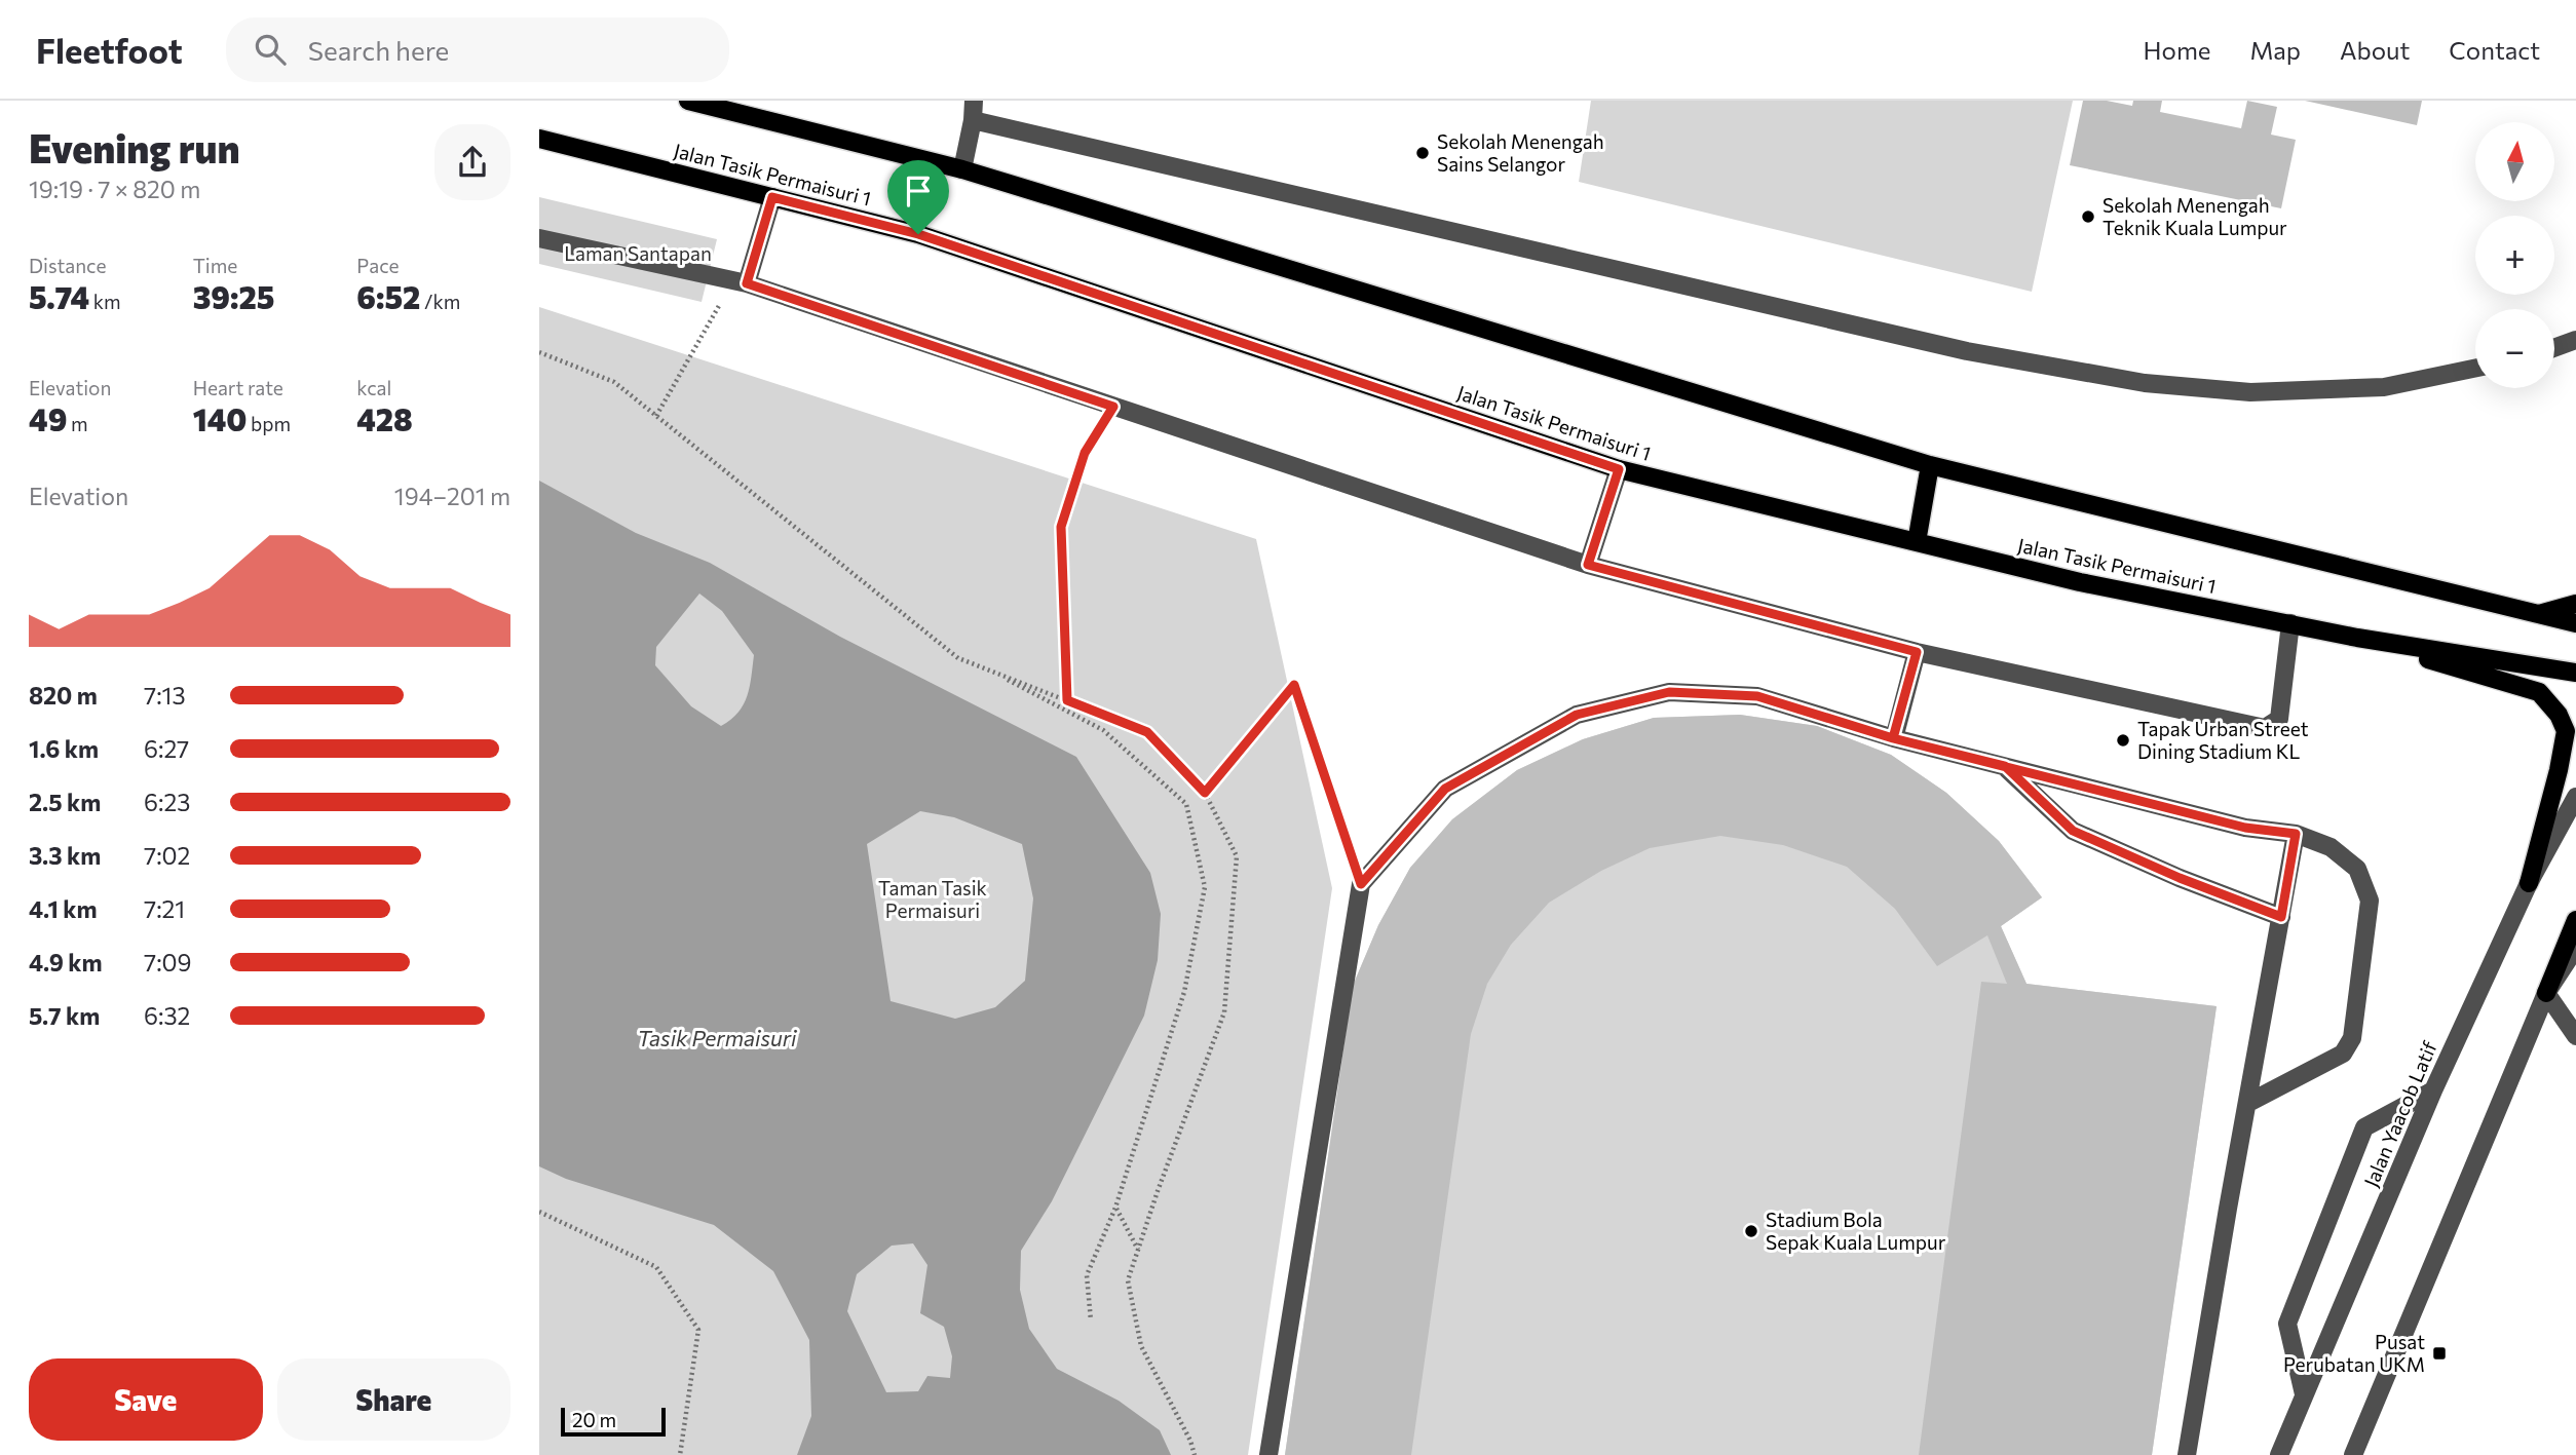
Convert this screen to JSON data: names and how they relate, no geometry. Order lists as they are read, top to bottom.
{
  "streets": {
    "main road": ["Jalan Tasik Permaisuri 1"],
    "street": ["Jalan Yaacob Latif"]
  },
  "water": ["Tasik Permaisuri"],
  "parks": ["Laman Santapan", "Taman Tasik Permaisuri"],
  "places": {
    "other": [
      "Sekolah Menengah Sains Selangor",
      "Sekolah Menengah Teknik Kuala Lumpur",
      "Tapak Urban Street Dining Stadium KL",
      "Stadium Bola Sepak Kuala Lumpur"
    ],
    "transit": ["Pusat Perubatan UKM"]
  },
  "scale_bar": "20 m",
  "north": "top",
  "page": {
    "header": "Fleetfoot",
    "search": "Search here",
    "nav": [
      "Home",
      "Map",
      "About",
      "Contact"
    ],
    "heading": ["Evening run", "19:19 · 7 × 820 m"],
    "map_buttons": ["+", "−"],
    "stats": [
      ["Distance", "5.74 km"],
      ["Time", "39:25"],
      ["Pace", "6:52 /km"],
      ["Elevation", "49 m"],
      ["Heart rate", "140 bpm"],
      ["kcal", "428"]
    ],
    "chart": ["Elevation", "194–201 m"],
    "list": [
      {
        "name": "820 m",
        "note": "7:13"
      },
      {
        "name": "1.6 km",
        "note": "6:27"
      },
      {
        "name": "2.5 km",
        "note": "6:23"
      },
      {
        "name": "3.3 km",
        "note": "7:02"
      },
      {
        "name": "4.1 km",
        "note": "7:21"
      },
      {
        "name": "4.9 km",
        "note": "7:09"
      },
      {
        "name": "5.7 km",
        "note": "6:32"
      }
    ],
    "buttons": ["Save", "Share"],
    "scale": "20 m"
  }
}
